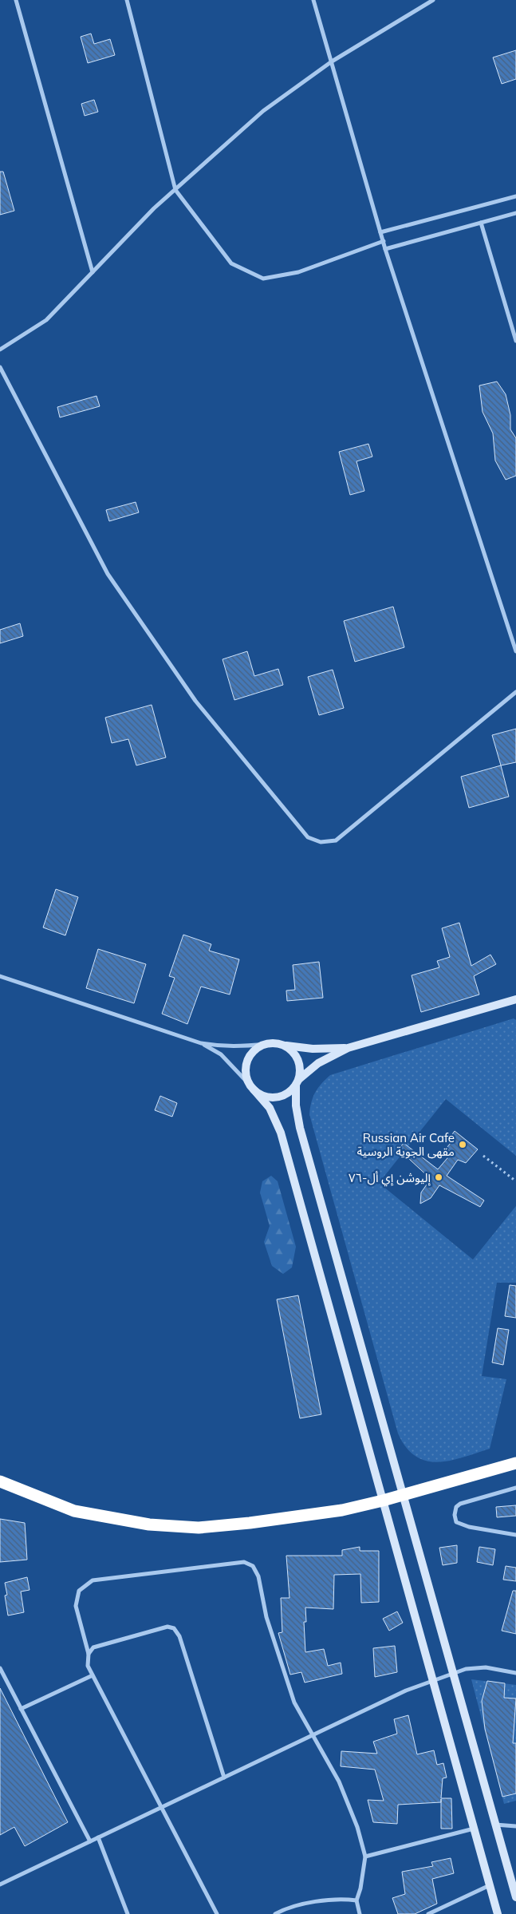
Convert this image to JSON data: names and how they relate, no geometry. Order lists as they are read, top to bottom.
{
  "places": ["Russian Air Cafe مقهى الجوية الروسية", "إليوشن إي أل-٧٦"]
}
